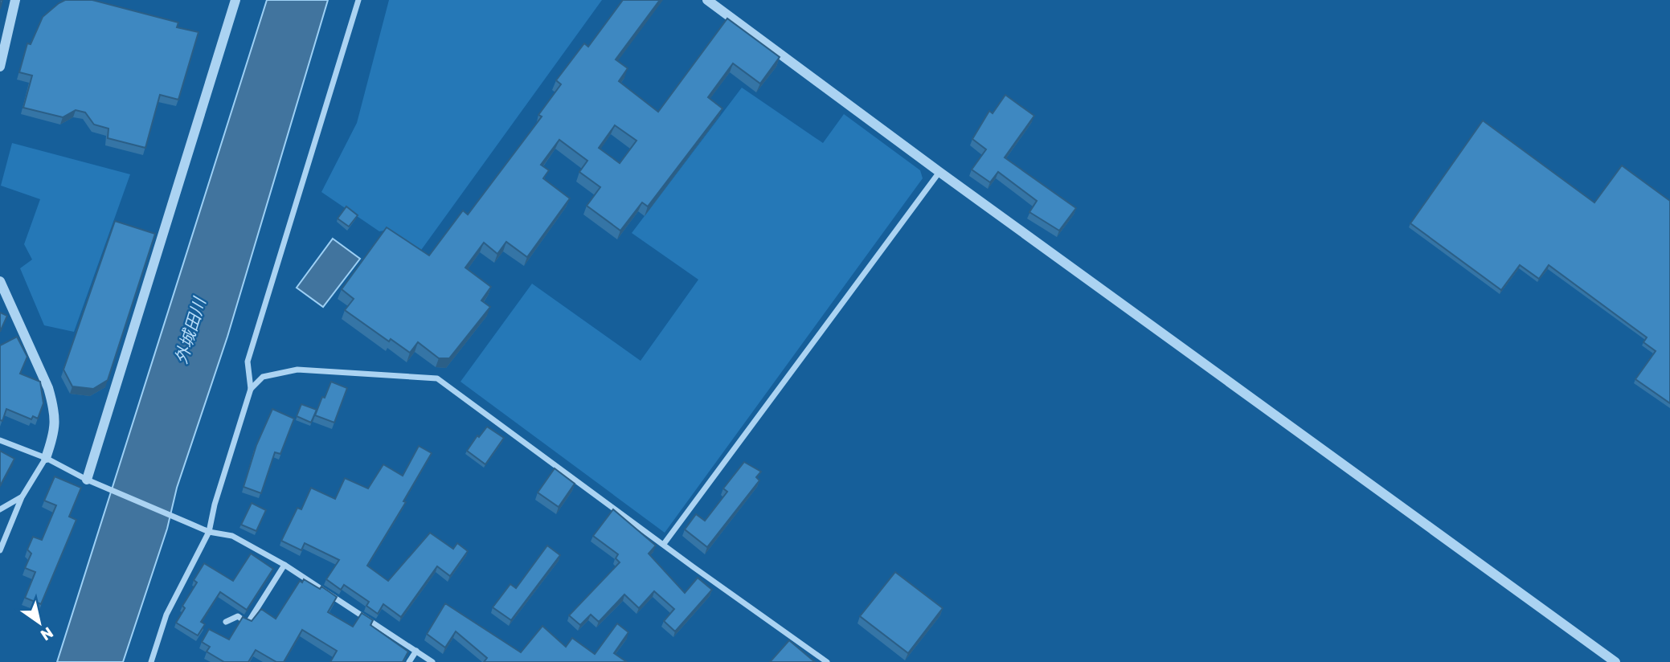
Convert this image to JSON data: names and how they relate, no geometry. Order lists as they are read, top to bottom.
{
  "water": ["外城田川"],
  "north": "bottom right"
}
